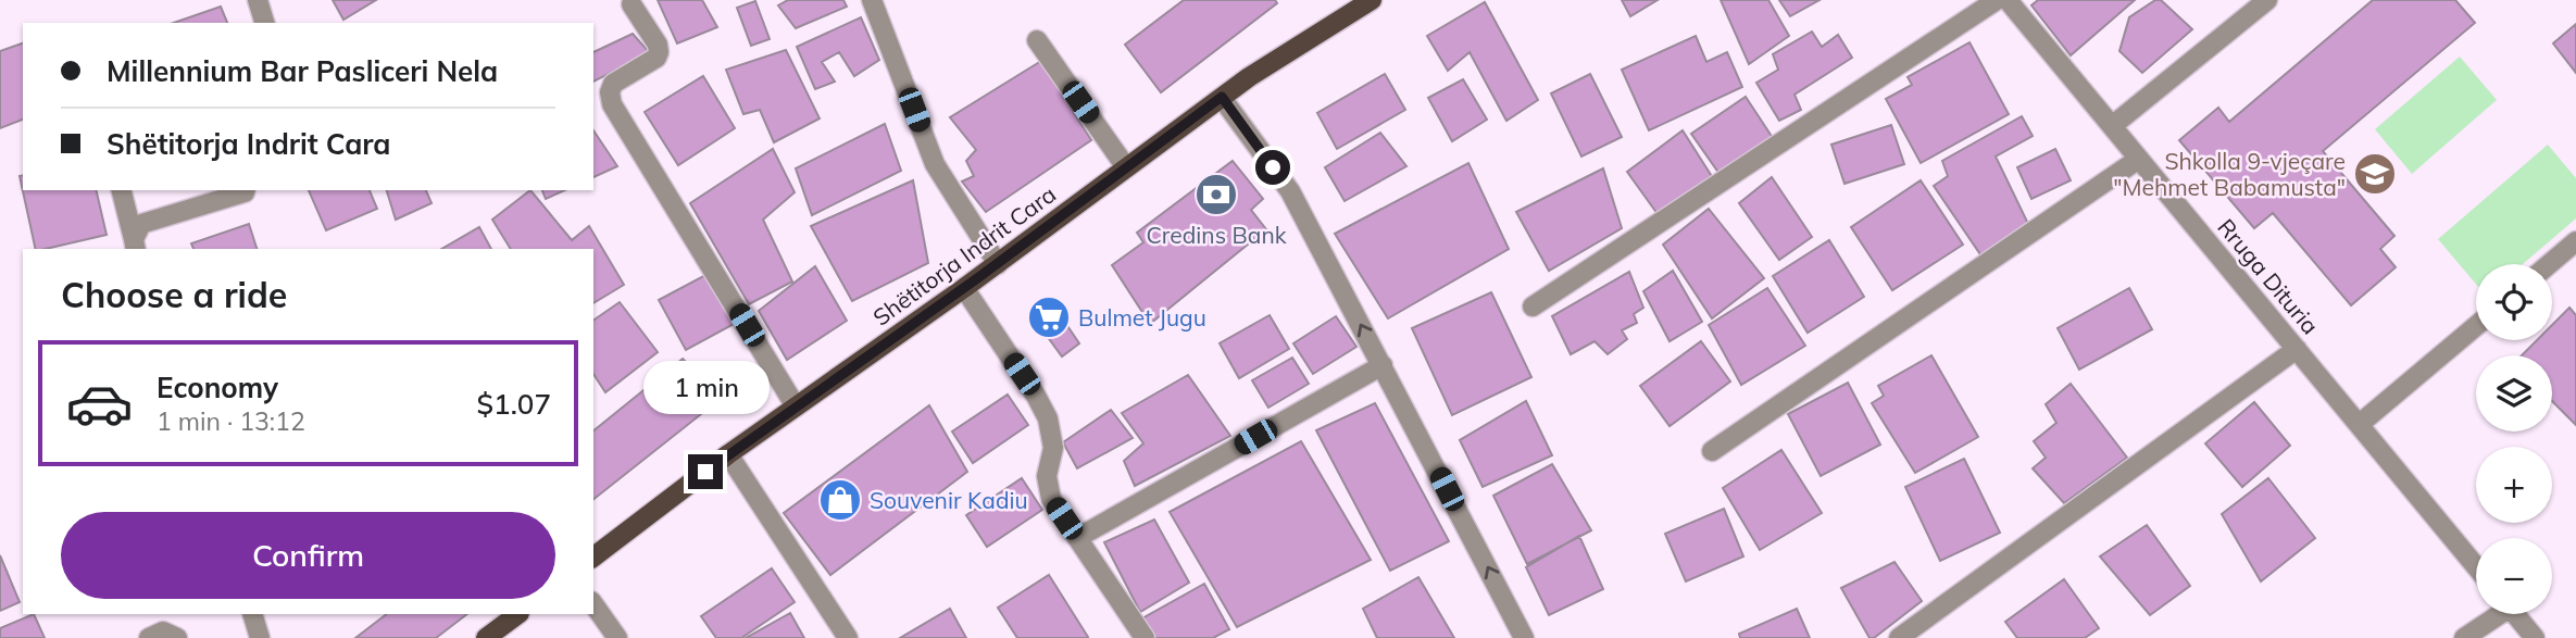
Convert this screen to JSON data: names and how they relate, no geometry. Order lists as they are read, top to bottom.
{
  "streets": {
    "main road": ["Shëtitorja Indrit Cara"],
    "street": ["Rruga Dituria"]
  },
  "places": {
    "school or university": ["Shkolla 9-vjeçare \"Mehmet Babamusta\""],
    "bank": ["Credins Bank"],
    "supermarket": ["Bulmet Jugu"],
    "shop": ["Souvenir Kadiu"]
  },
  "page": {
    "banner": ["Millennium Bar Pasliceri Nela", "Shëtitorja Indrit Cara"],
    "heading": "Choose a ride",
    "map_buttons": ["+", "−"],
    "list": [
      {
        "name": "Economy",
        "note": "1 min · 13:12",
        "value": "$1.07"
      }
    ],
    "bubble": "1 min",
    "buttons": "Confirm"
  }
}
